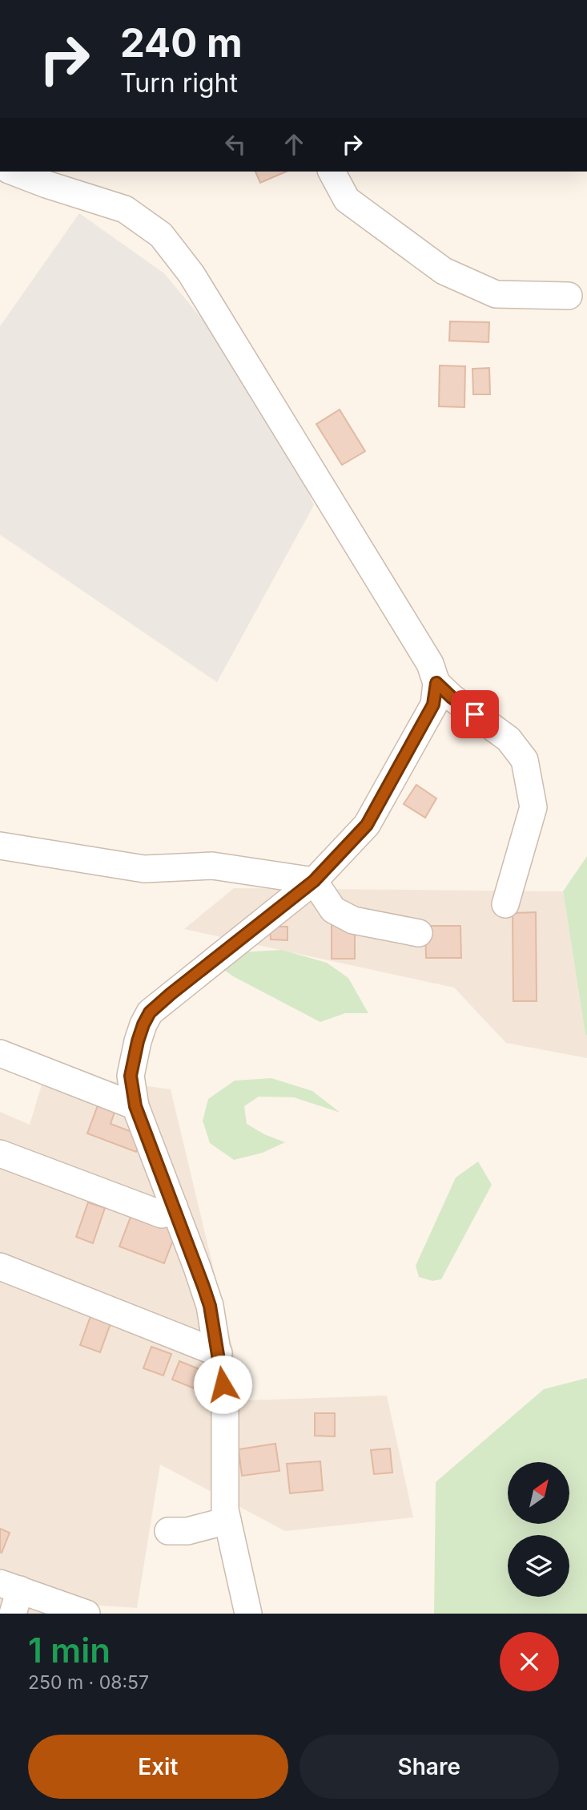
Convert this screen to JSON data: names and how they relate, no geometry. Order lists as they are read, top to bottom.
{
  "north": "top right",
  "page": {
    "turn": ["240 m", "Turn right"],
    "heading": ["1 min", "250 m · 08:57"],
    "buttons": ["Exit", "Share"]
  }
}
